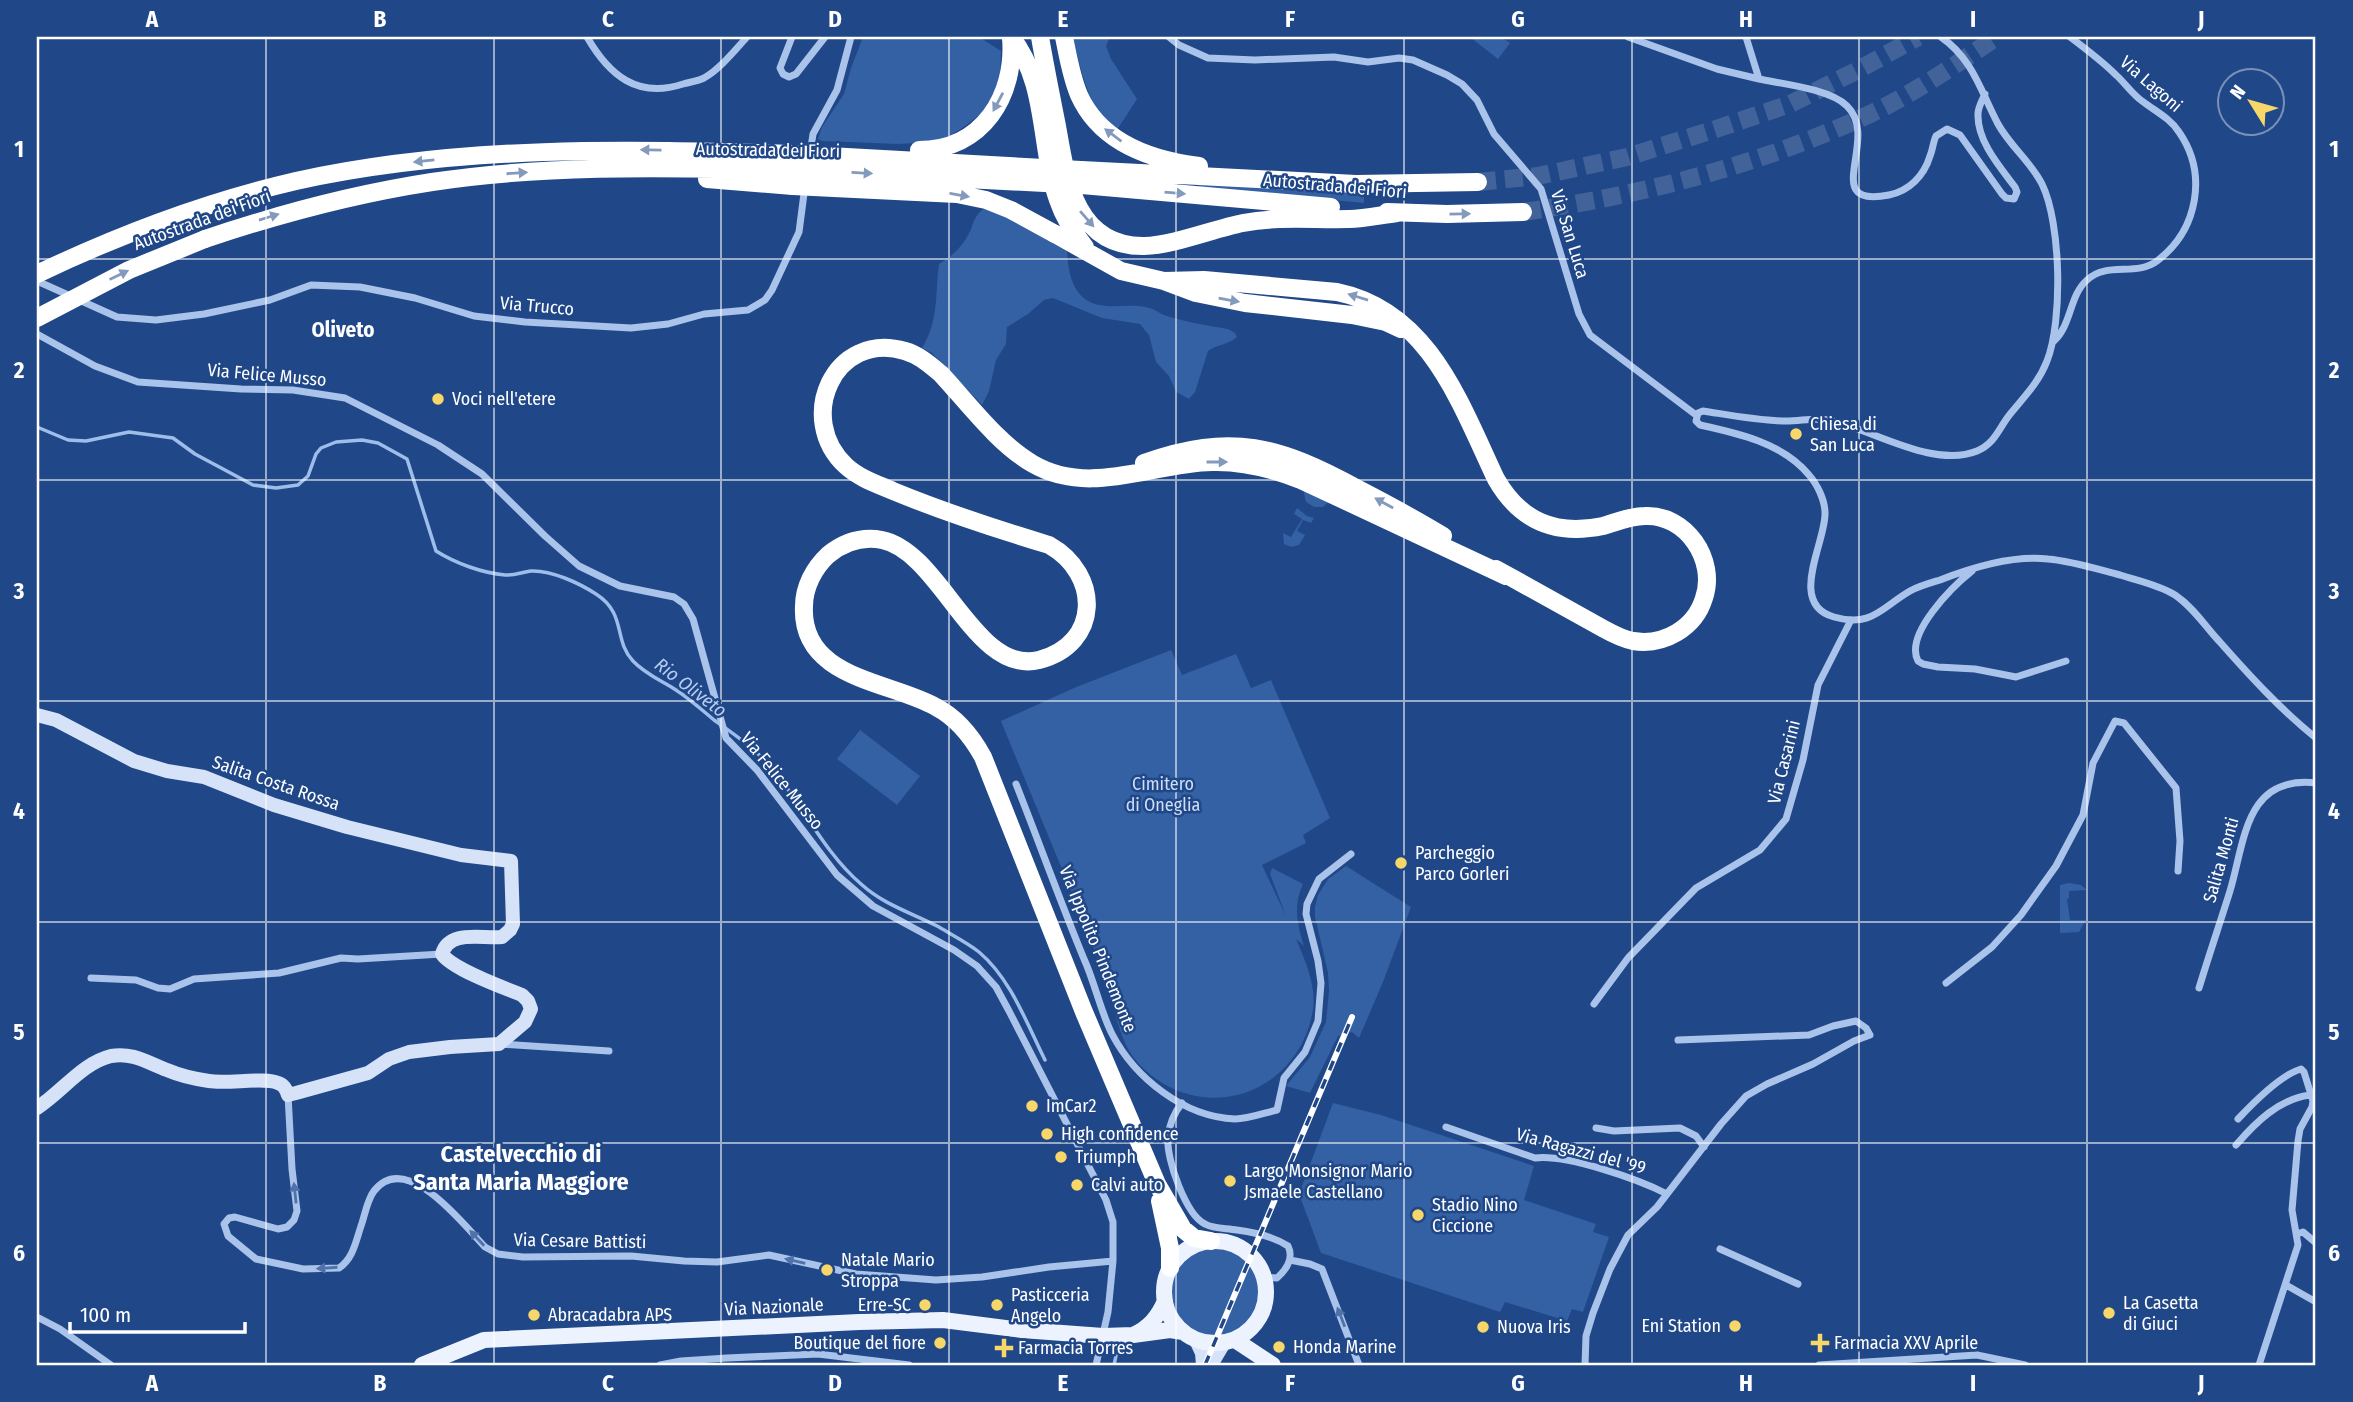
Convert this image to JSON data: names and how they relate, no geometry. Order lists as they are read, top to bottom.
{
  "streets": {
    "highway": ["Autostrada dei Fiori"],
    "main road": ["Via Nazionale"],
    "street": [
      "Via Lagoni",
      "Via San Luca",
      "Via Trucco",
      "Via Felice Musso",
      "Via Casarini",
      "Salita Costa Rossa",
      "Salita Monti",
      "Via Ippolito Pindemonte",
      "Via Ragazzi del '99",
      "Via Cesare Battisti"
    ]
  },
  "crossings": [
    ["Via San Luca", "Via Casarini"],
    ["Via Felice Musso", "Via Cesare Battisti"],
    ["Via Felice Musso", "Via Nazionale"]
  ],
  "districts": ["Oliveto", "Castelvecchio di Santa Maria Maggiore"],
  "water": ["Rio Oliveto"],
  "parks": ["Cimitero di Oneglia"],
  "places": {
    "other": [
      "Voci nell'etere",
      "Chiesa di San Luca",
      "Parcheggio Parco Gorleri",
      "ImCar2",
      "High confidence",
      "Triumph",
      "Largo Monsignor Mario Jsmaele Castellano",
      "Calvi auto",
      "Stadio Nino Ciccione",
      "Natale Mario Stroppa",
      "Erre-SC",
      "Pasticceria Angelo",
      "La Casetta di Giuci",
      "Abracadabra APS",
      "Eni Station",
      "Nuova Iris",
      "Boutique del fiore",
      "Honda Marine"
    ],
    "health": ["Farmacia XXV Aprile", "Farmacia Torres"]
  },
  "scale_bar": "100 m",
  "north": "top left",
  "grid": {
    "columns": [
      "A",
      "B",
      "C",
      "D",
      "E",
      "F",
      "G",
      "H",
      "I",
      "J"
    ],
    "rows": [
      "1",
      "2",
      "3",
      "4",
      "5",
      "6"
    ]
  }
}
